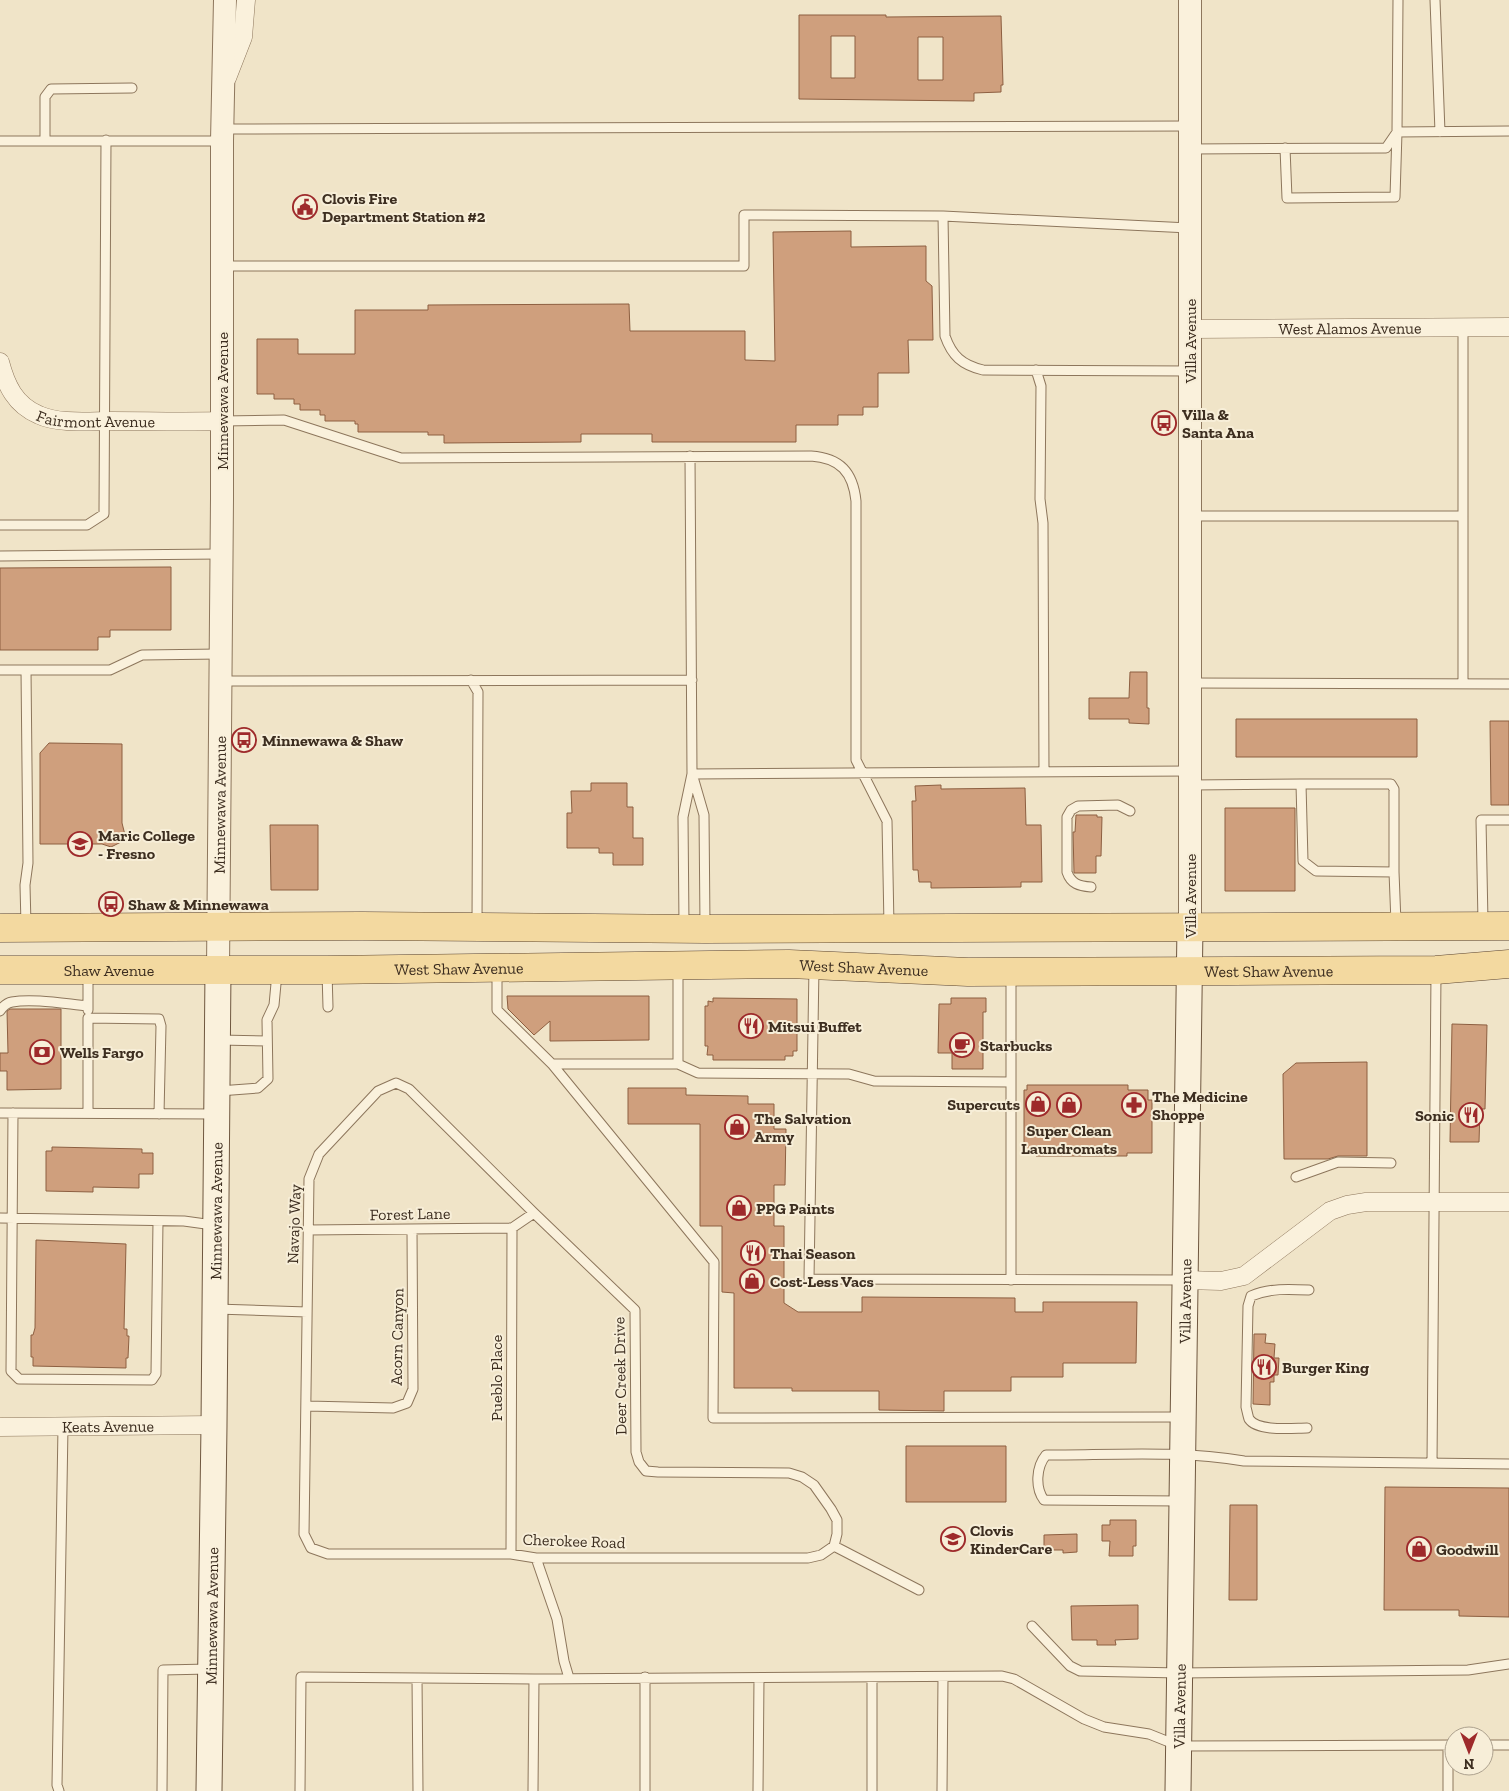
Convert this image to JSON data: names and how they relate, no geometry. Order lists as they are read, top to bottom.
{
  "streets": {
    "main road": [
      "Villa Avenue",
      "Minnewawa Avenue",
      "West Shaw Avenue",
      "Shaw Avenue"
    ],
    "street": ["West Alamos Avenue", "Fairmont Avenue", "Keats Avenue"],
    "lane": [
      "Forest Lane",
      "Navajo Way",
      "Acorn Canyon",
      "Deer Creek Drive",
      "Pueblo Place",
      "Cherokee Road"
    ]
  },
  "crossings": [
    ["West Alamos Avenue", "Villa Avenue"],
    ["Villa Avenue", "West Shaw Avenue"],
    ["Minnewawa Avenue", "Fairmont Avenue"],
    ["Minnewawa Avenue", "West Shaw Avenue"],
    ["Minnewawa Avenue", "Shaw Avenue"],
    ["Minnewawa Avenue", "Keats Avenue"],
    ["West Shaw Avenue", "Shaw Avenue"],
    ["Forest Lane", "Navajo Way"],
    ["Forest Lane", "Acorn Canyon"],
    ["Forest Lane", "Pueblo Place"],
    ["Navajo Way", "Acorn Canyon"],
    ["Navajo Way", "Deer Creek Drive"],
    ["Navajo Way", "Cherokee Road"],
    ["Deer Creek Drive", "Cherokee Road"],
    ["Pueblo Place", "Cherokee Road"]
  ],
  "places": {
    "public building": ["Clovis Fire Department Station #2"],
    "bus stop": ["Villa & Santa Ana", "Minnewawa & Shaw", "Shaw & Minnewawa"],
    "school or university": ["Maric College - Fresno", "Clovis KinderCare"],
    "restaurant": [
      "Mitsui Buffet",
      "Sonic",
      "Thai Season",
      "Burger King"
    ],
    "cafe": ["Starbucks"],
    "bank": ["Wells Fargo"],
    "shop": [
      "Supercuts",
      "Super Clean Laundromats",
      "The Salvation Army",
      "PPG Paints",
      "Cost-Less Vacs",
      "Goodwill"
    ],
    "pharmacy": ["The Medicine Shoppe"]
  },
  "north": "bottom"
}
